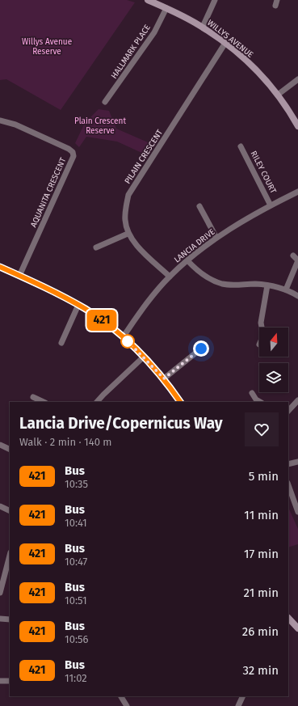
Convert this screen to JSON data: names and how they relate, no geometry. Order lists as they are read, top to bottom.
{
  "streets": {
    "street": [
      "WILLYS AVENUE",
      "HALLMARK PLACE",
      "PILAIN CRESCENT",
      "RILEY COURT",
      "AQUANITA CRESCENT",
      "LANCIA DRIVE"
    ]
  },
  "crossings": [
    ["WILLYS AVENUE", "HALLMARK PLACE"],
    ["WILLYS AVENUE", "PILAIN CRESCENT"],
    ["PILAIN CRESCENT", "LANCIA DRIVE"],
    ["RILEY COURT", "LANCIA DRIVE"]
  ],
  "parks": ["Willys Avenue Reserve", "Plain Crescent Reserve"],
  "lines": ["bus line 421"],
  "north": "top",
  "page": {
    "on_map": "421",
    "heading": ["Lancia Drive/Copernicus Way", "Walk · 2 min · 140 m"],
    "list": [
      {
        "mark": "421",
        "name": "Bus",
        "note": "10:35",
        "value": "5 min"
      },
      {
        "mark": "421",
        "name": "Bus",
        "note": "10:41",
        "value": "11 min"
      },
      {
        "mark": "421",
        "name": "Bus",
        "note": "10:47",
        "value": "17 min"
      },
      {
        "mark": "421",
        "name": "Bus",
        "note": "10:51",
        "value": "21 min"
      },
      {
        "mark": "421",
        "name": "Bus",
        "note": "10:56",
        "value": "26 min"
      },
      {
        "mark": "421",
        "name": "Bus",
        "note": "11:02",
        "value": "32 min"
      }
    ]
  }
}
